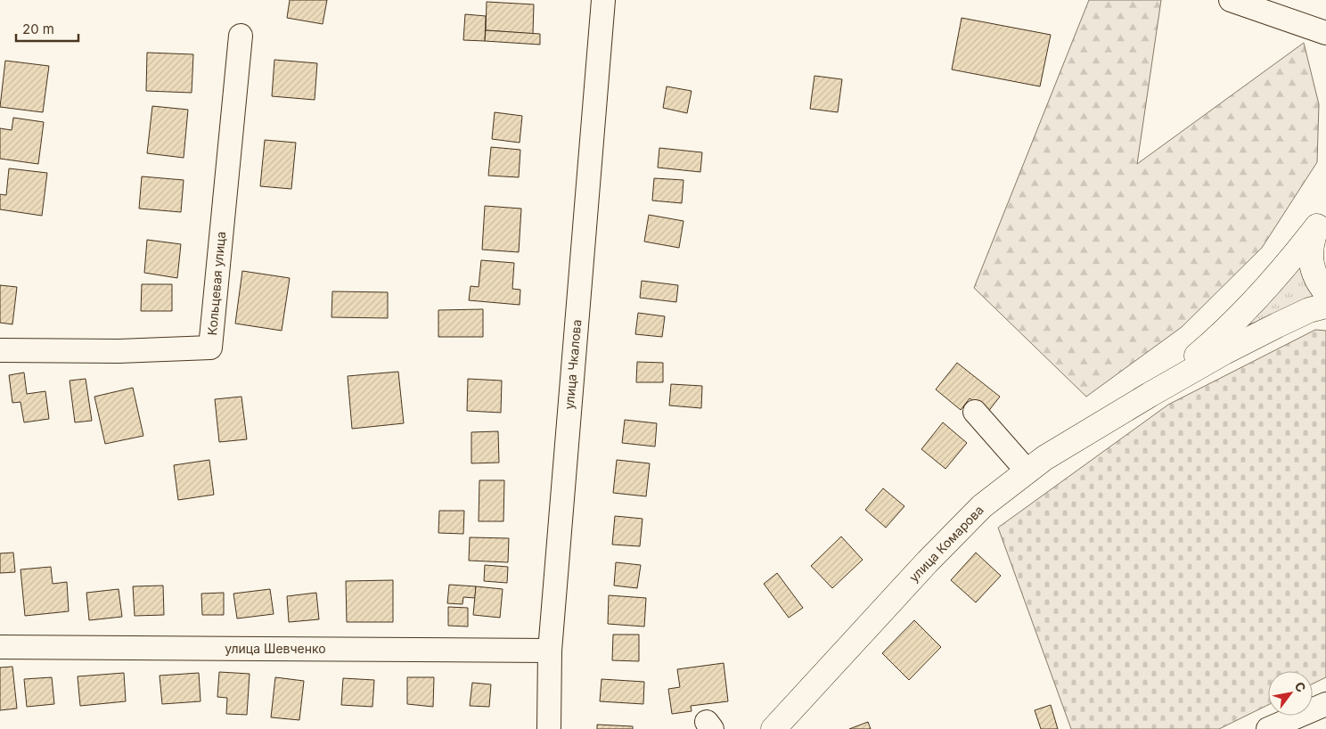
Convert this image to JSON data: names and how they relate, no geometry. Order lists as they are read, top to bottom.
{
  "streets": {
    "main road": ["улица Комарова"],
    "street": ["Кольцевая улица", "улица Чкалова", "улица Шевченко"]
  },
  "crossings": [
    ["улица Чкалова", "улица Шевченко"]
  ],
  "scale_bar": "20 m",
  "north": "top right"
}
